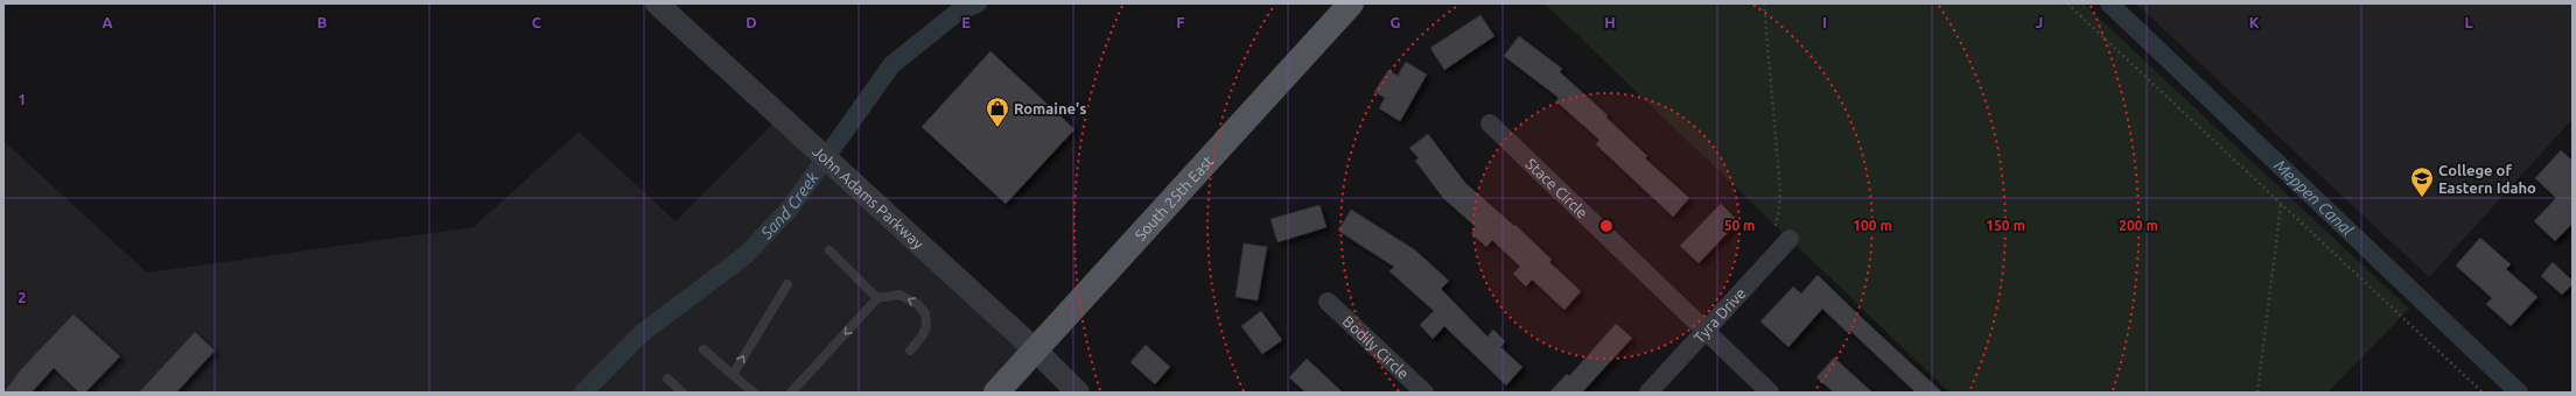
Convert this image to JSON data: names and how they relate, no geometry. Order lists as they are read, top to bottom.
{
  "streets": {
    "main road": ["South 25th East"],
    "street": [
      "Stace Circle",
      "John Adams Parkway",
      "Tyra Drive",
      "Bodily Circle"
    ]
  },
  "crossings": [
    ["Stace Circle", "Tyra Drive"],
    ["John Adams Parkway", "South 25th East"]
  ],
  "water": ["Meppen Canal", "Sand Creek"],
  "places": {
    "shop": ["Romaine's"],
    "school or university": ["College of Eastern Idaho"]
  },
  "grid": {
    "columns": [
      "A",
      "B",
      "C",
      "D",
      "E",
      "F",
      "G",
      "H",
      "I",
      "J",
      "K",
      "L"
    ],
    "rows": ["1", "2"]
  },
  "rings": [
    "50 m",
    "100 m",
    "150 m",
    "200 m"
  ]
}
